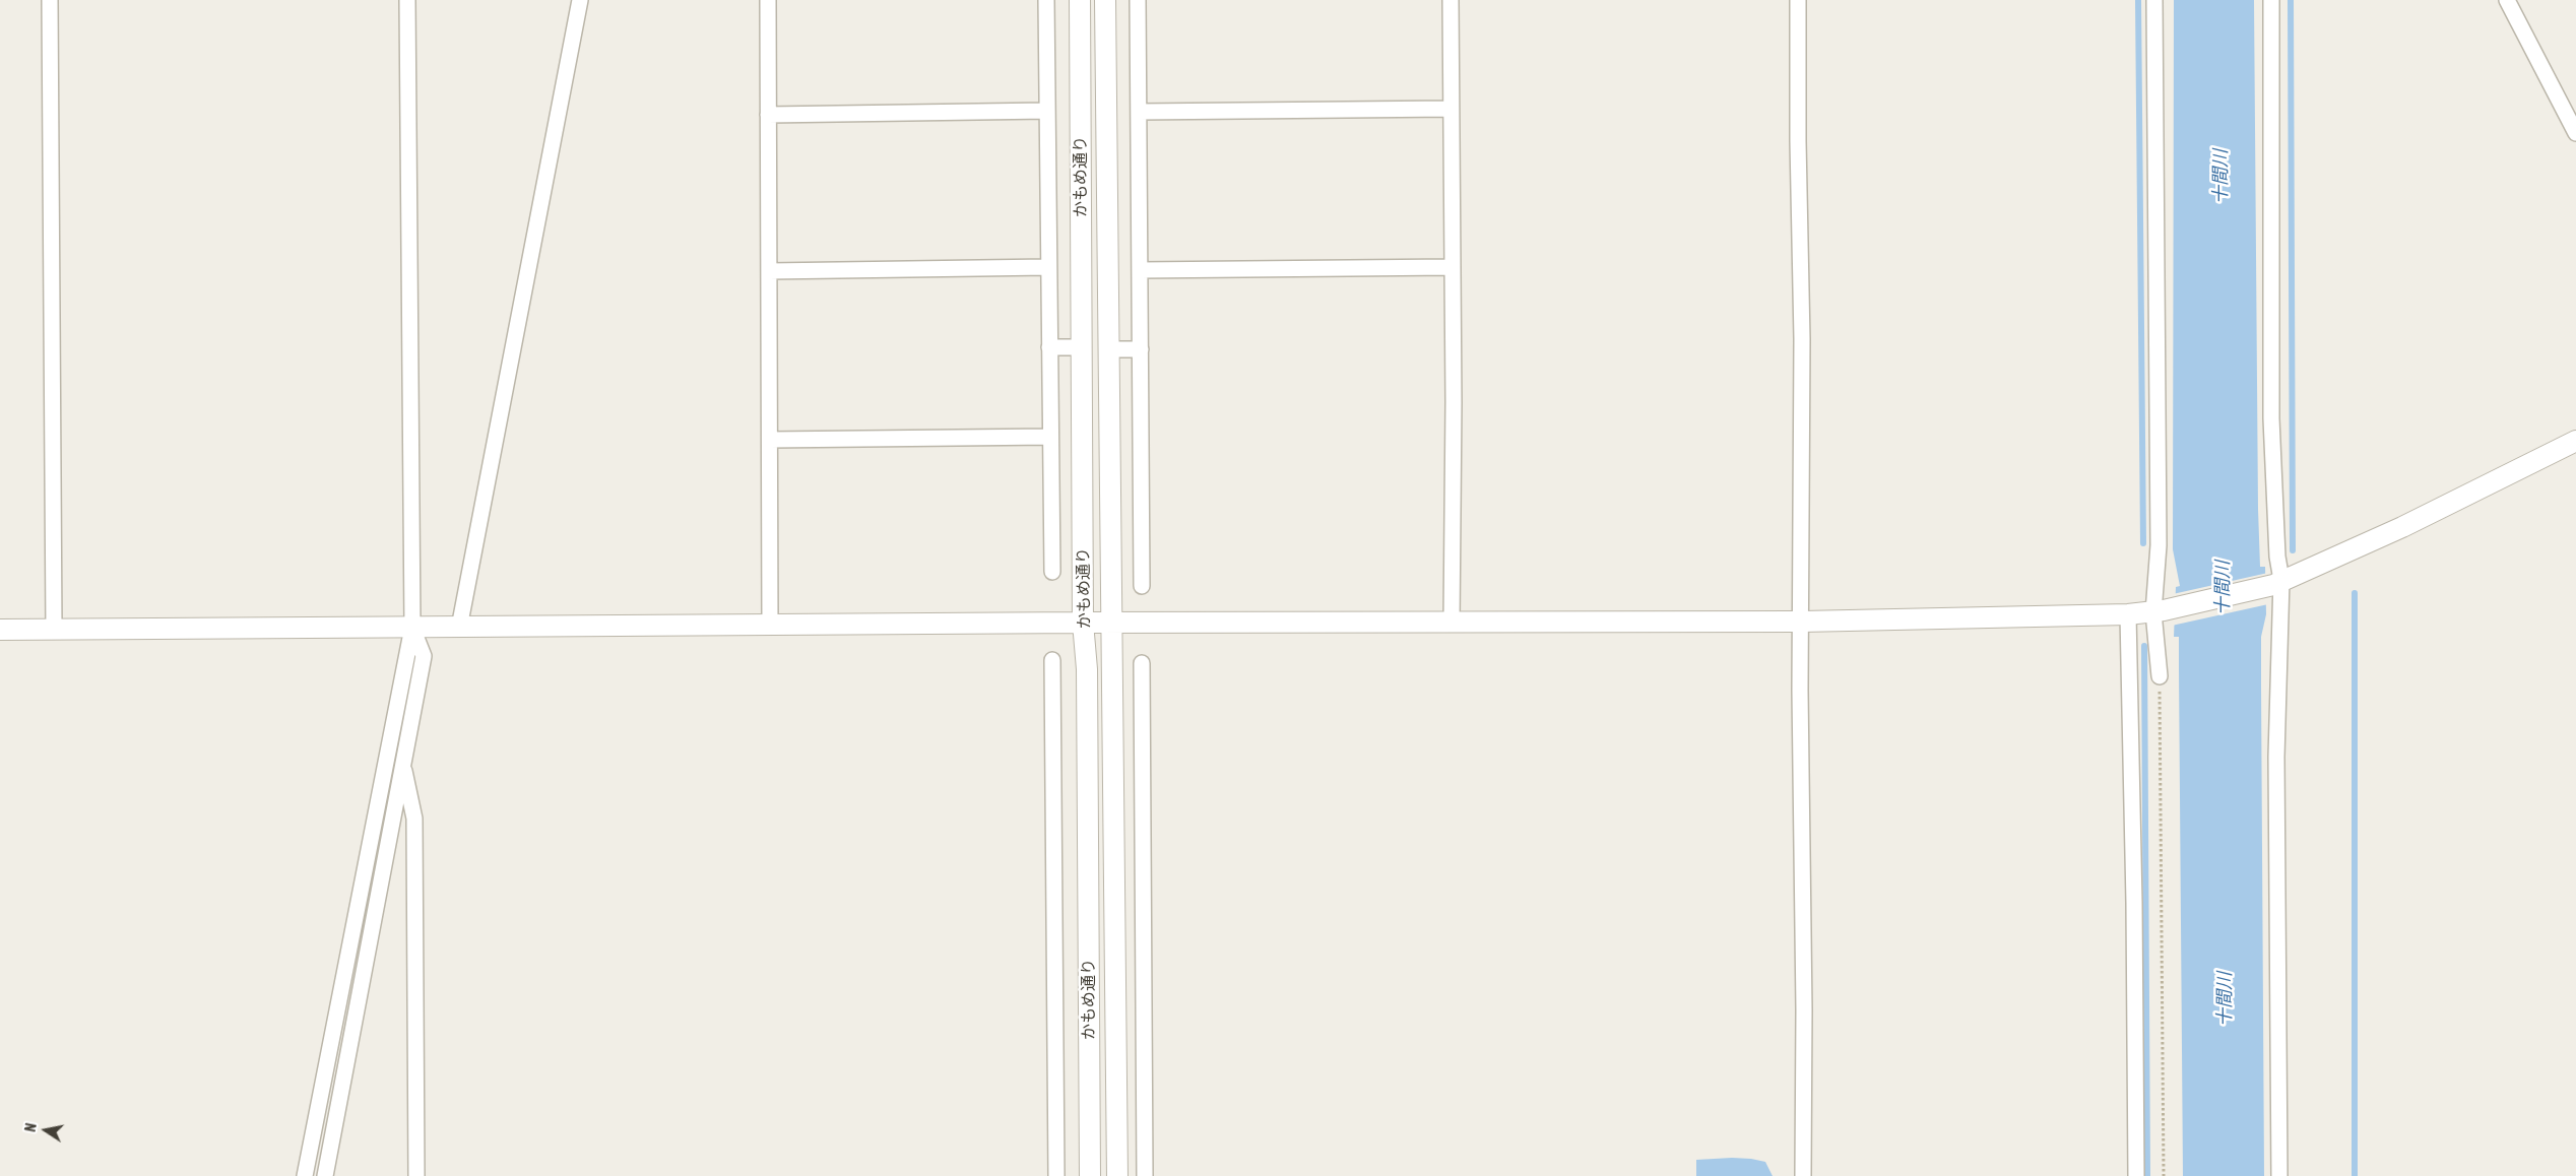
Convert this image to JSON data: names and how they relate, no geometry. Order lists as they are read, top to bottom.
{
  "streets": {
    "street": ["かもめ通り"]
  },
  "water": ["十間川"],
  "north": "left"
}
